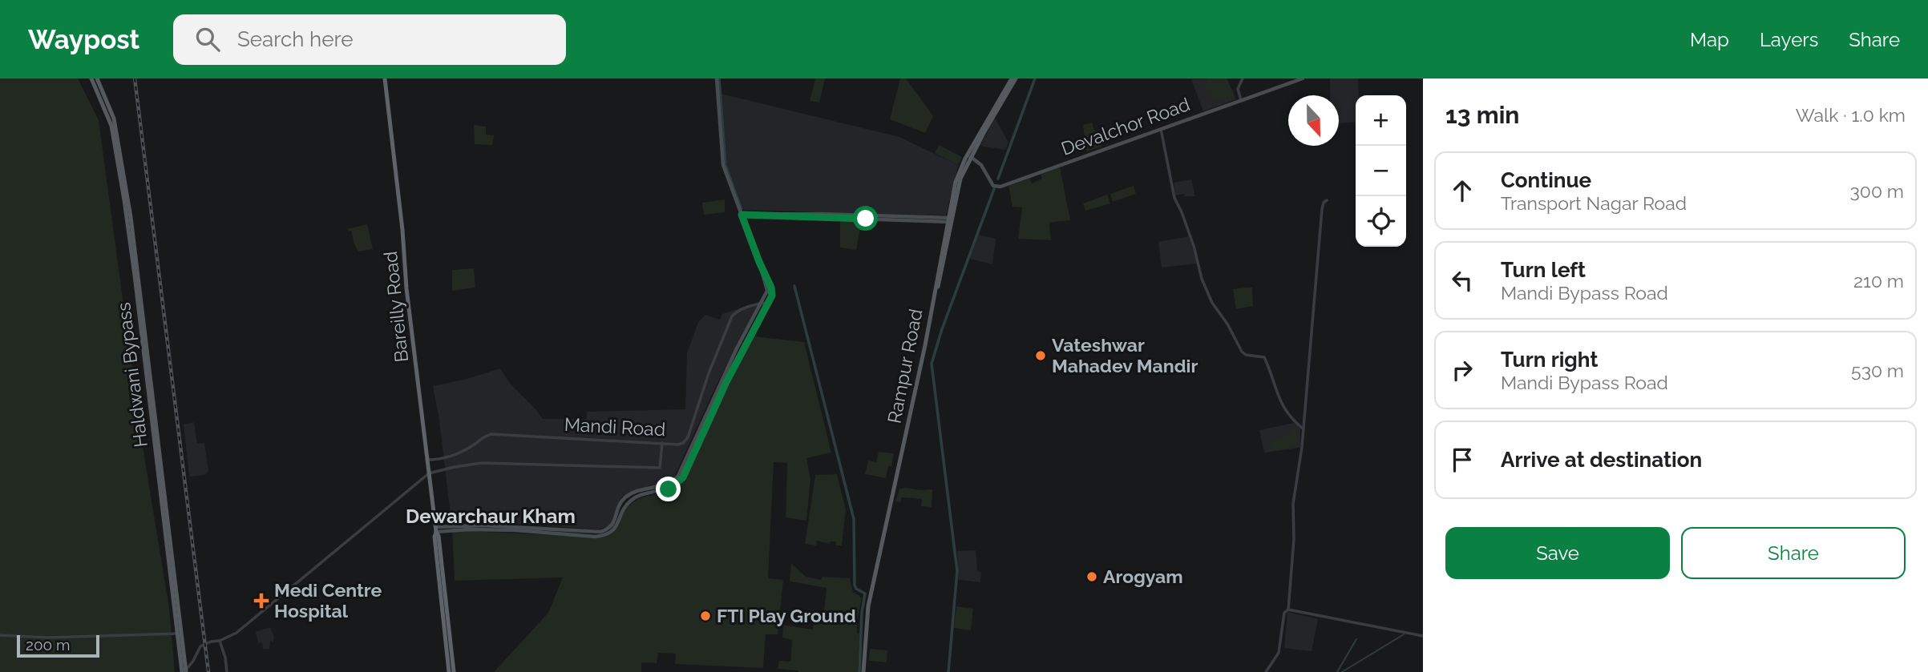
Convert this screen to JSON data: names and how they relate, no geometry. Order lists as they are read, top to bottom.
{
  "streets": {
    "highway": ["Bareilly Road"],
    "main road": ["Devalchor Road", "Rampur Road", "Haldwani Bypass"],
    "street": ["Mandi Road"]
  },
  "crossings": [
    ["Devalchor Road", "Rampur Road"],
    ["Bareilly Road", "Mandi Road"]
  ],
  "districts": ["Dewarchaur Kham"],
  "places": {
    "other": ["Vateshwar Mahadev Mandir", "Arogyam", "FTI Play Ground"],
    "health": ["Medi Centre Hospital"]
  },
  "scale_bar": "200 m",
  "north": "bottom",
  "page": {
    "header": "Waypost",
    "search": "Search here",
    "nav": ["Map", "Layers", "Share"],
    "heading": ["13 min", "Walk · 1.0 km"],
    "map_buttons": ["+", "−"],
    "list": [
      ["Continue", "Transport Nagar Road", "300 m"],
      ["Turn left", "Mandi Bypass Road", "210 m"],
      ["Turn right", "Mandi Bypass Road", "530 m"],
      "Arrive at destination"
    ],
    "buttons": ["Save", "Share"],
    "scale": "200 m"
  }
}
